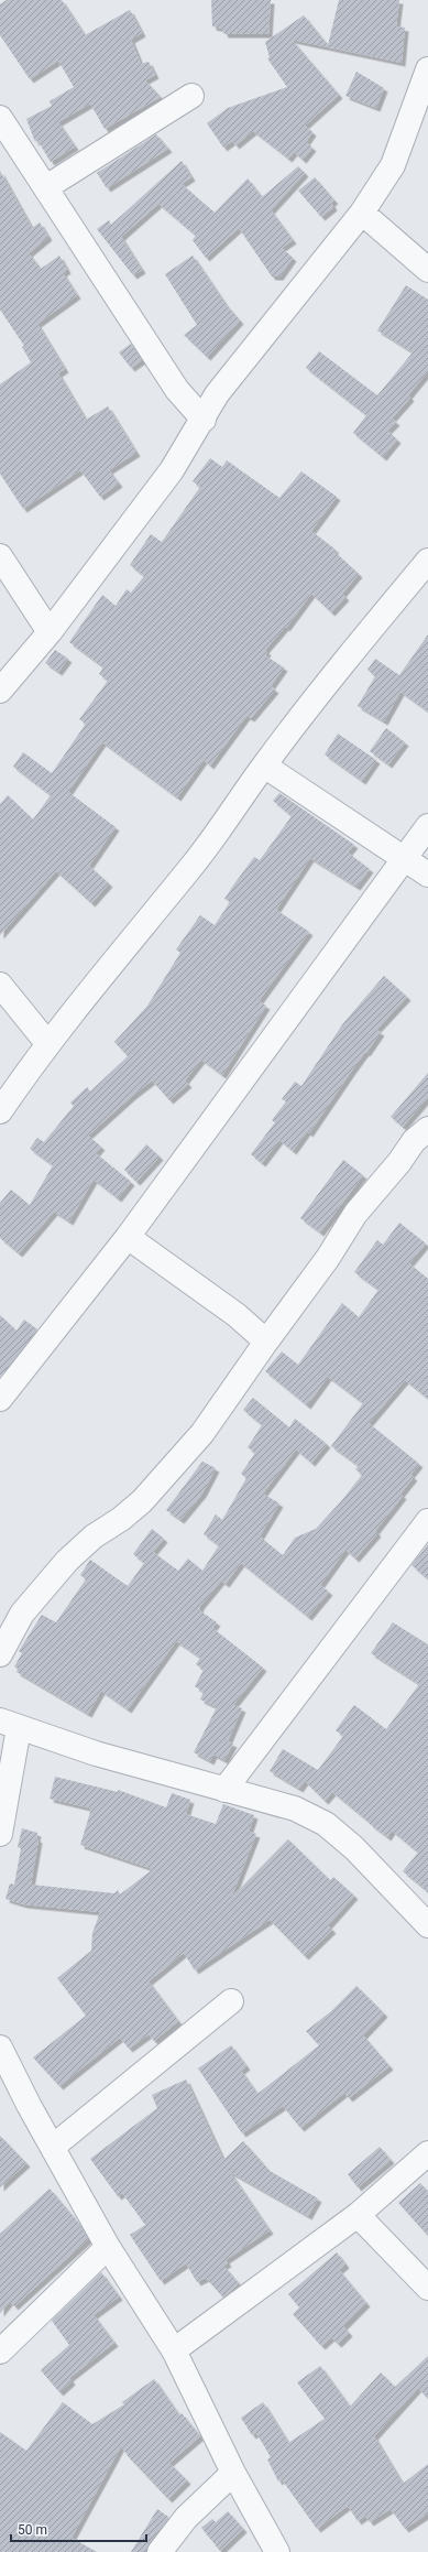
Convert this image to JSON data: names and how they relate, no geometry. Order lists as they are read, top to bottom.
{
  "scale_bar": "50 m"
}
